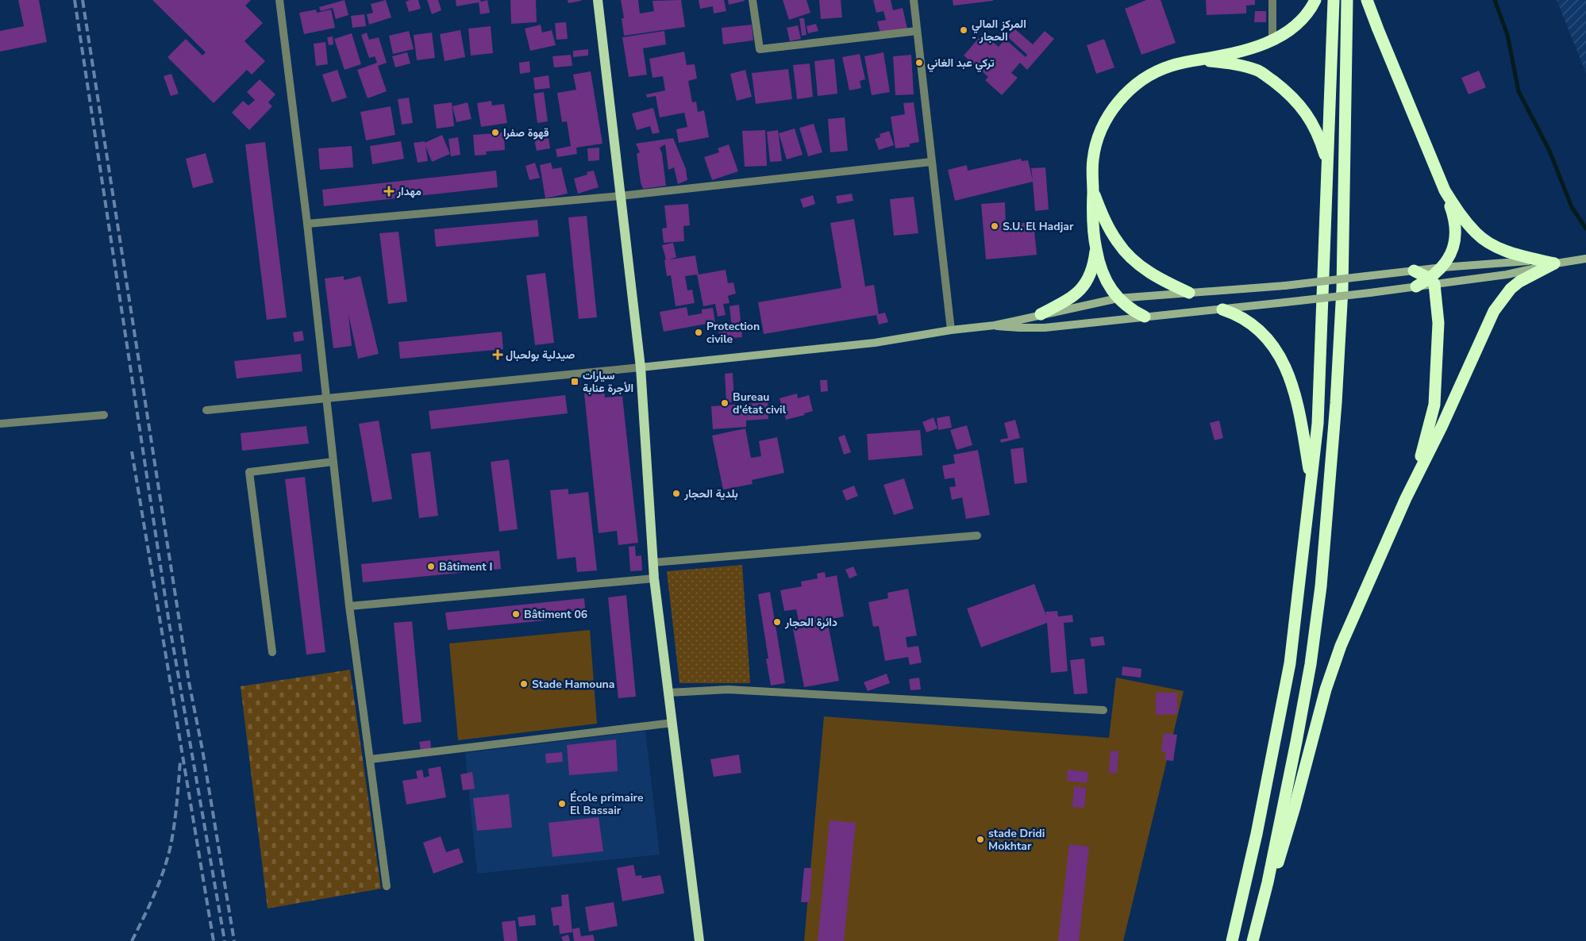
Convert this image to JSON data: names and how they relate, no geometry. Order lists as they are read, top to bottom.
{
  "places": {
    "other": [
      "المركز المالي - الحجار",
      "تركي عبد الغاني",
      "قهوة صفرا",
      "S.U. El Hadjar",
      "Protection civile",
      "Bureau d'état civil",
      "بلدية الحجار",
      "Bâtiment I",
      "Bâtiment 06",
      "دائرة الحجار",
      "Stade Hamouna",
      "École primaire El Bassair",
      "stade Dridi Mokhtar"
    ],
    "health": ["مهدار", "صيدلية بولحبال"],
    "transit": ["سيارات الأجرة عنابة"]
  }
}
